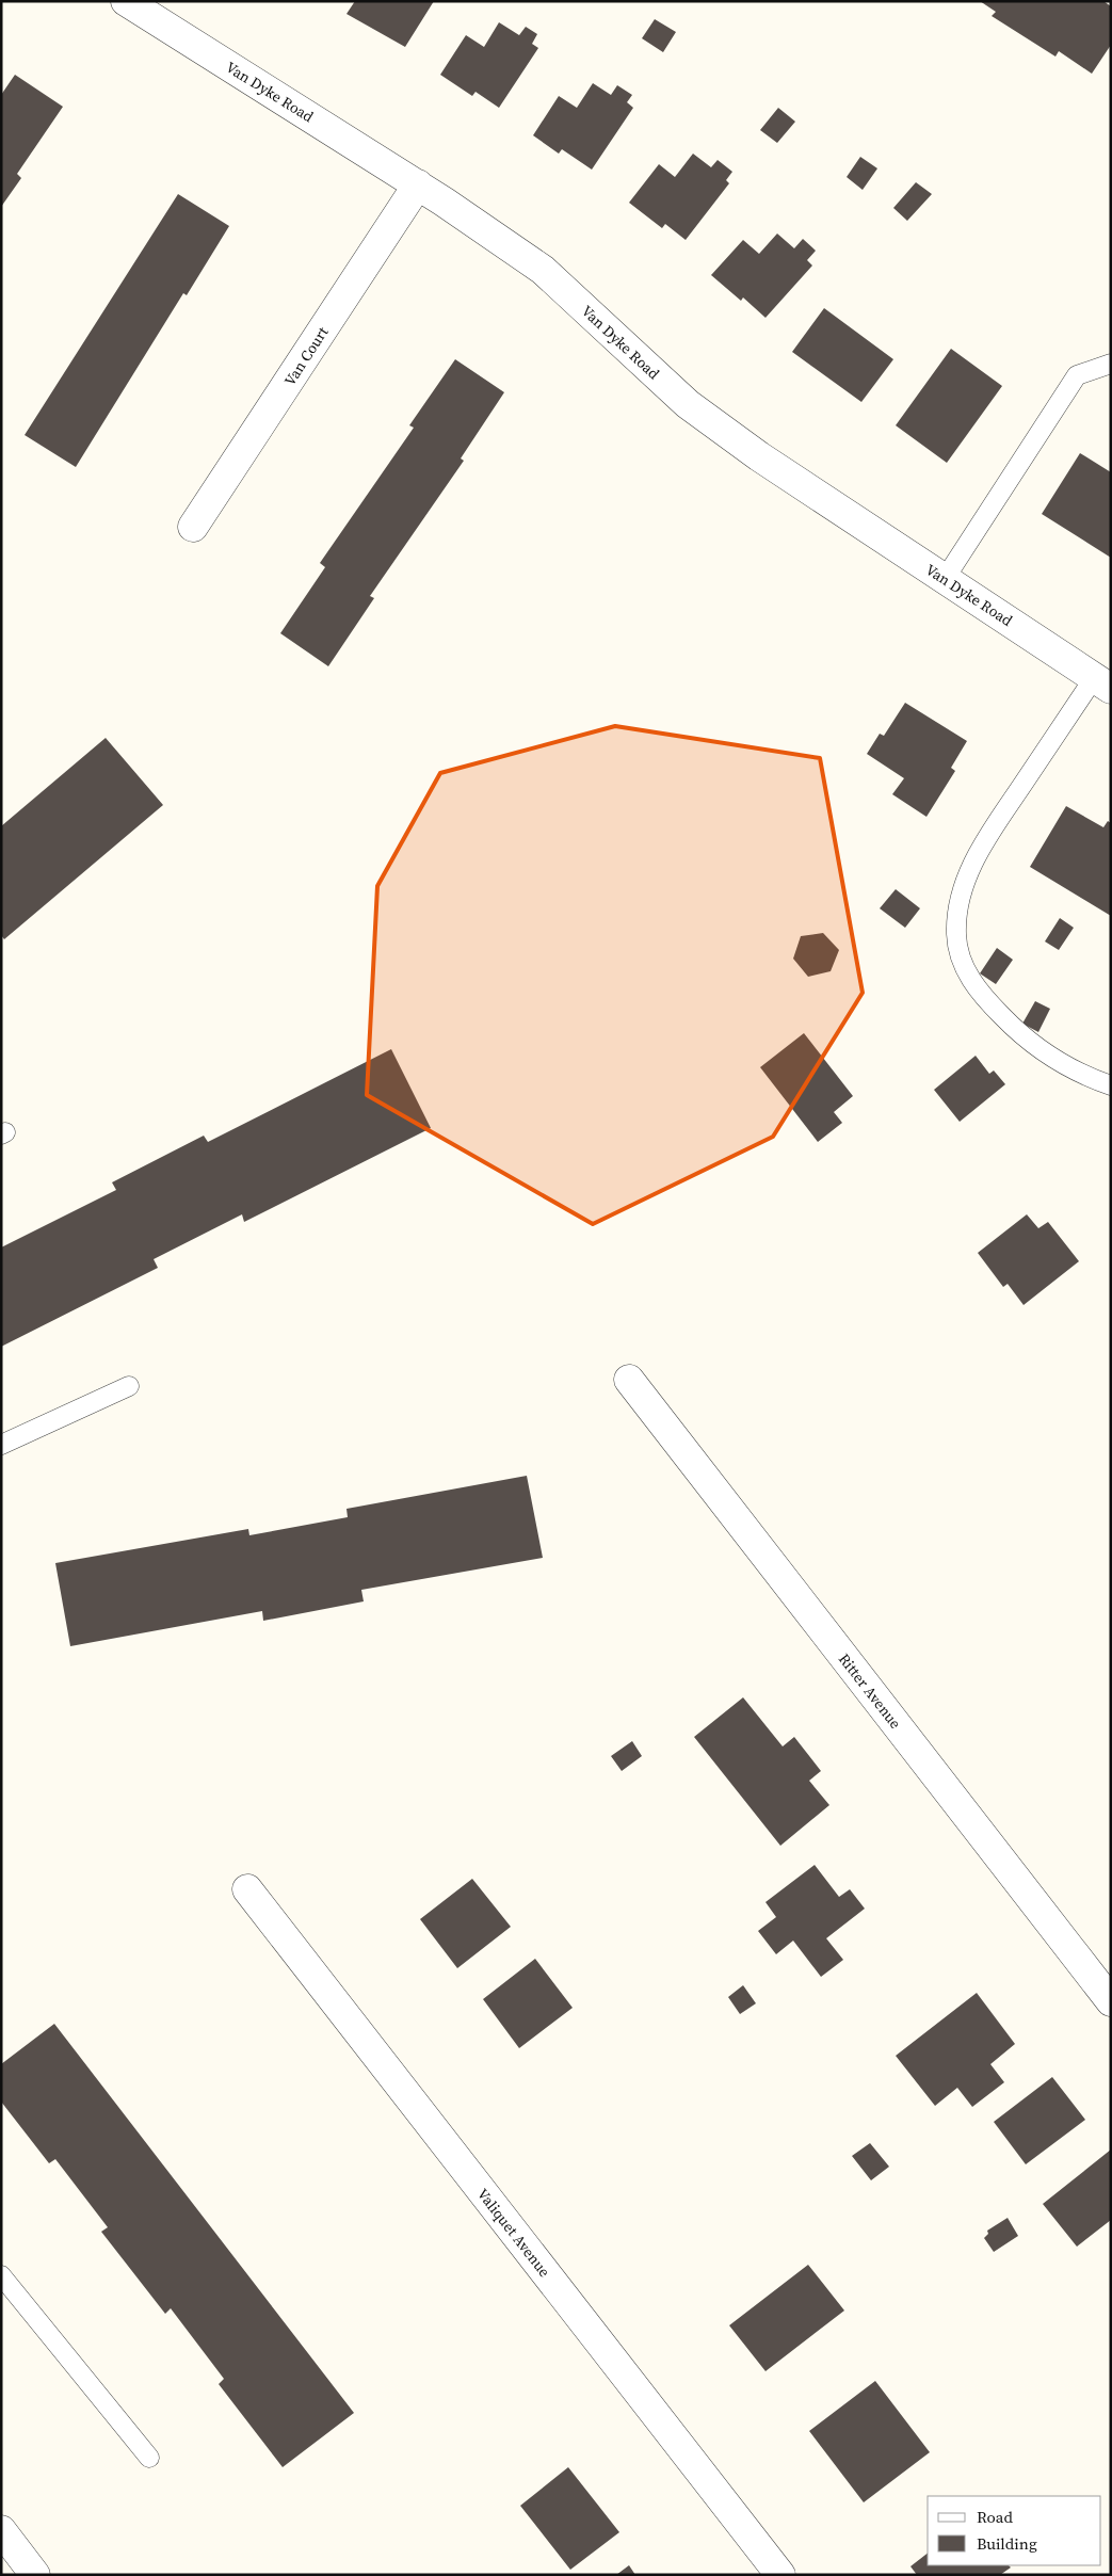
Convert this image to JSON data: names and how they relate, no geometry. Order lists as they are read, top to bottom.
{
  "streets": {
    "street": [
      "Van Dyke Road",
      "Van Court",
      "Ritter Avenue",
      "Valiquet Avenue"
    ]
  },
  "crossings": [
    ["Van Dyke Road", "Van Court"]
  ],
  "legend": ["Road", "Building"]
}
